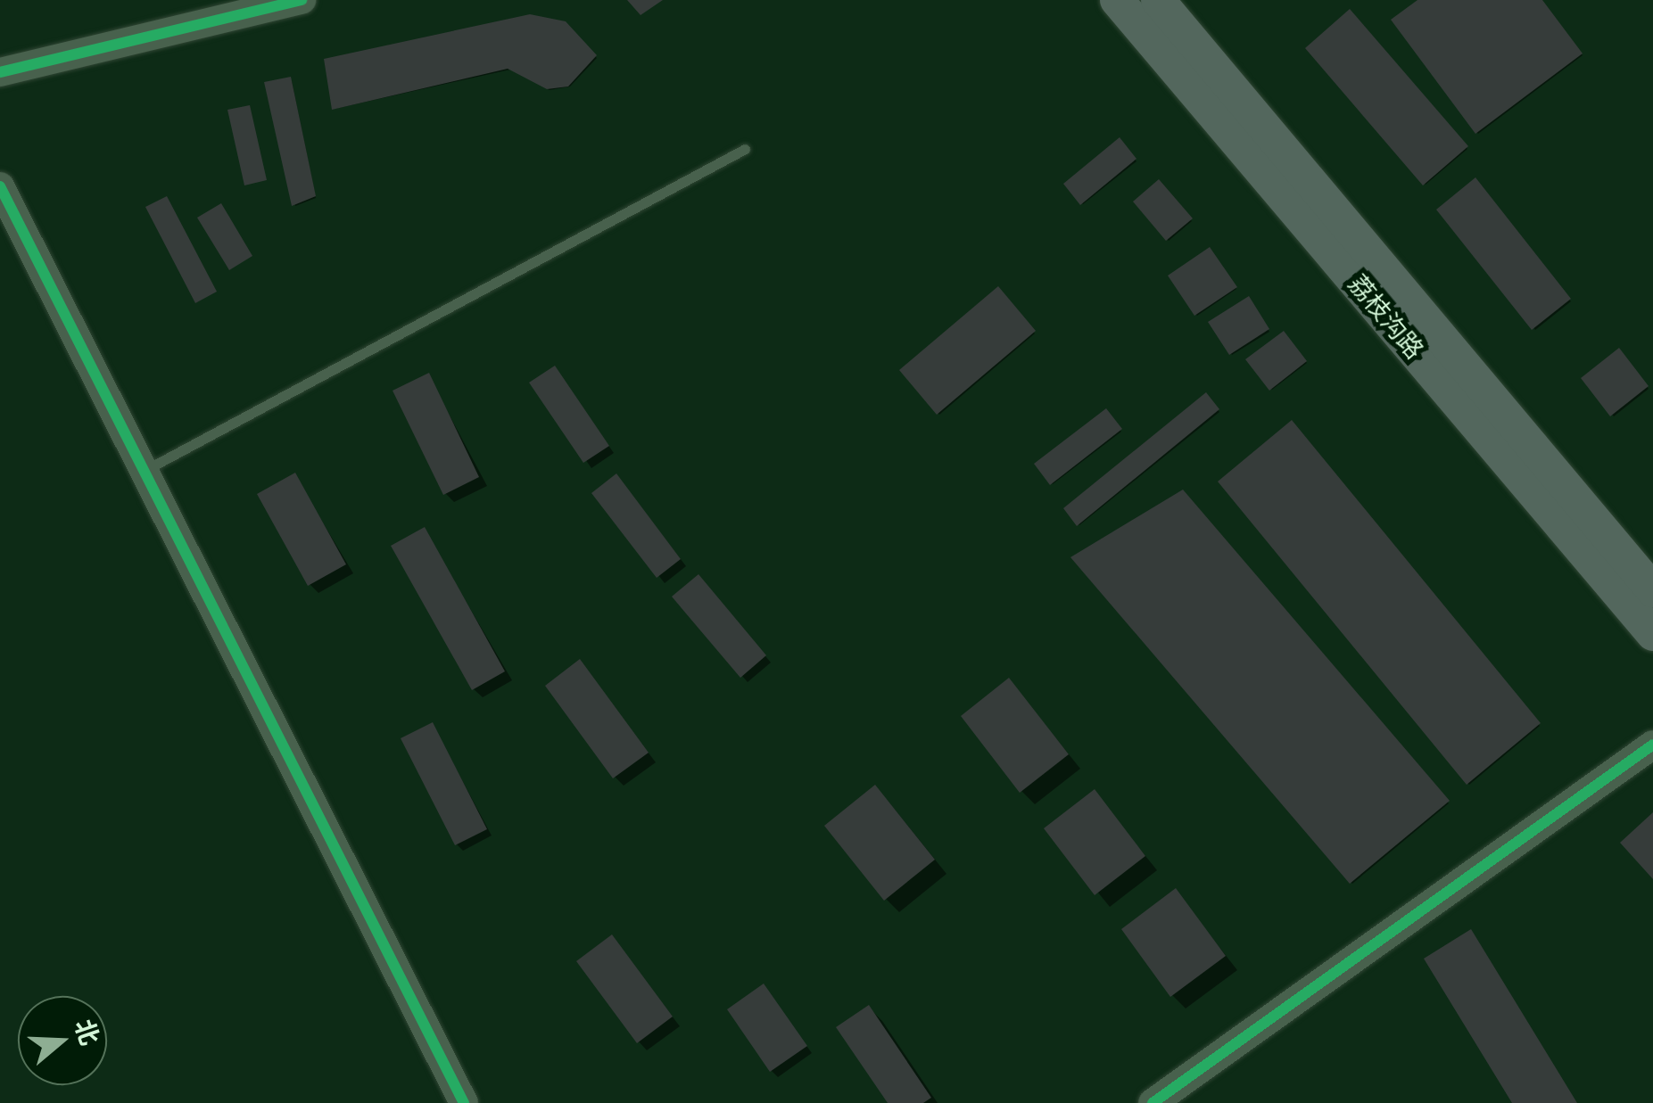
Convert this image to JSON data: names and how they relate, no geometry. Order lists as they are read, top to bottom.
{
  "streets": {
    "main road": ["荔枝沟路"]
  },
  "north": "right"
}
